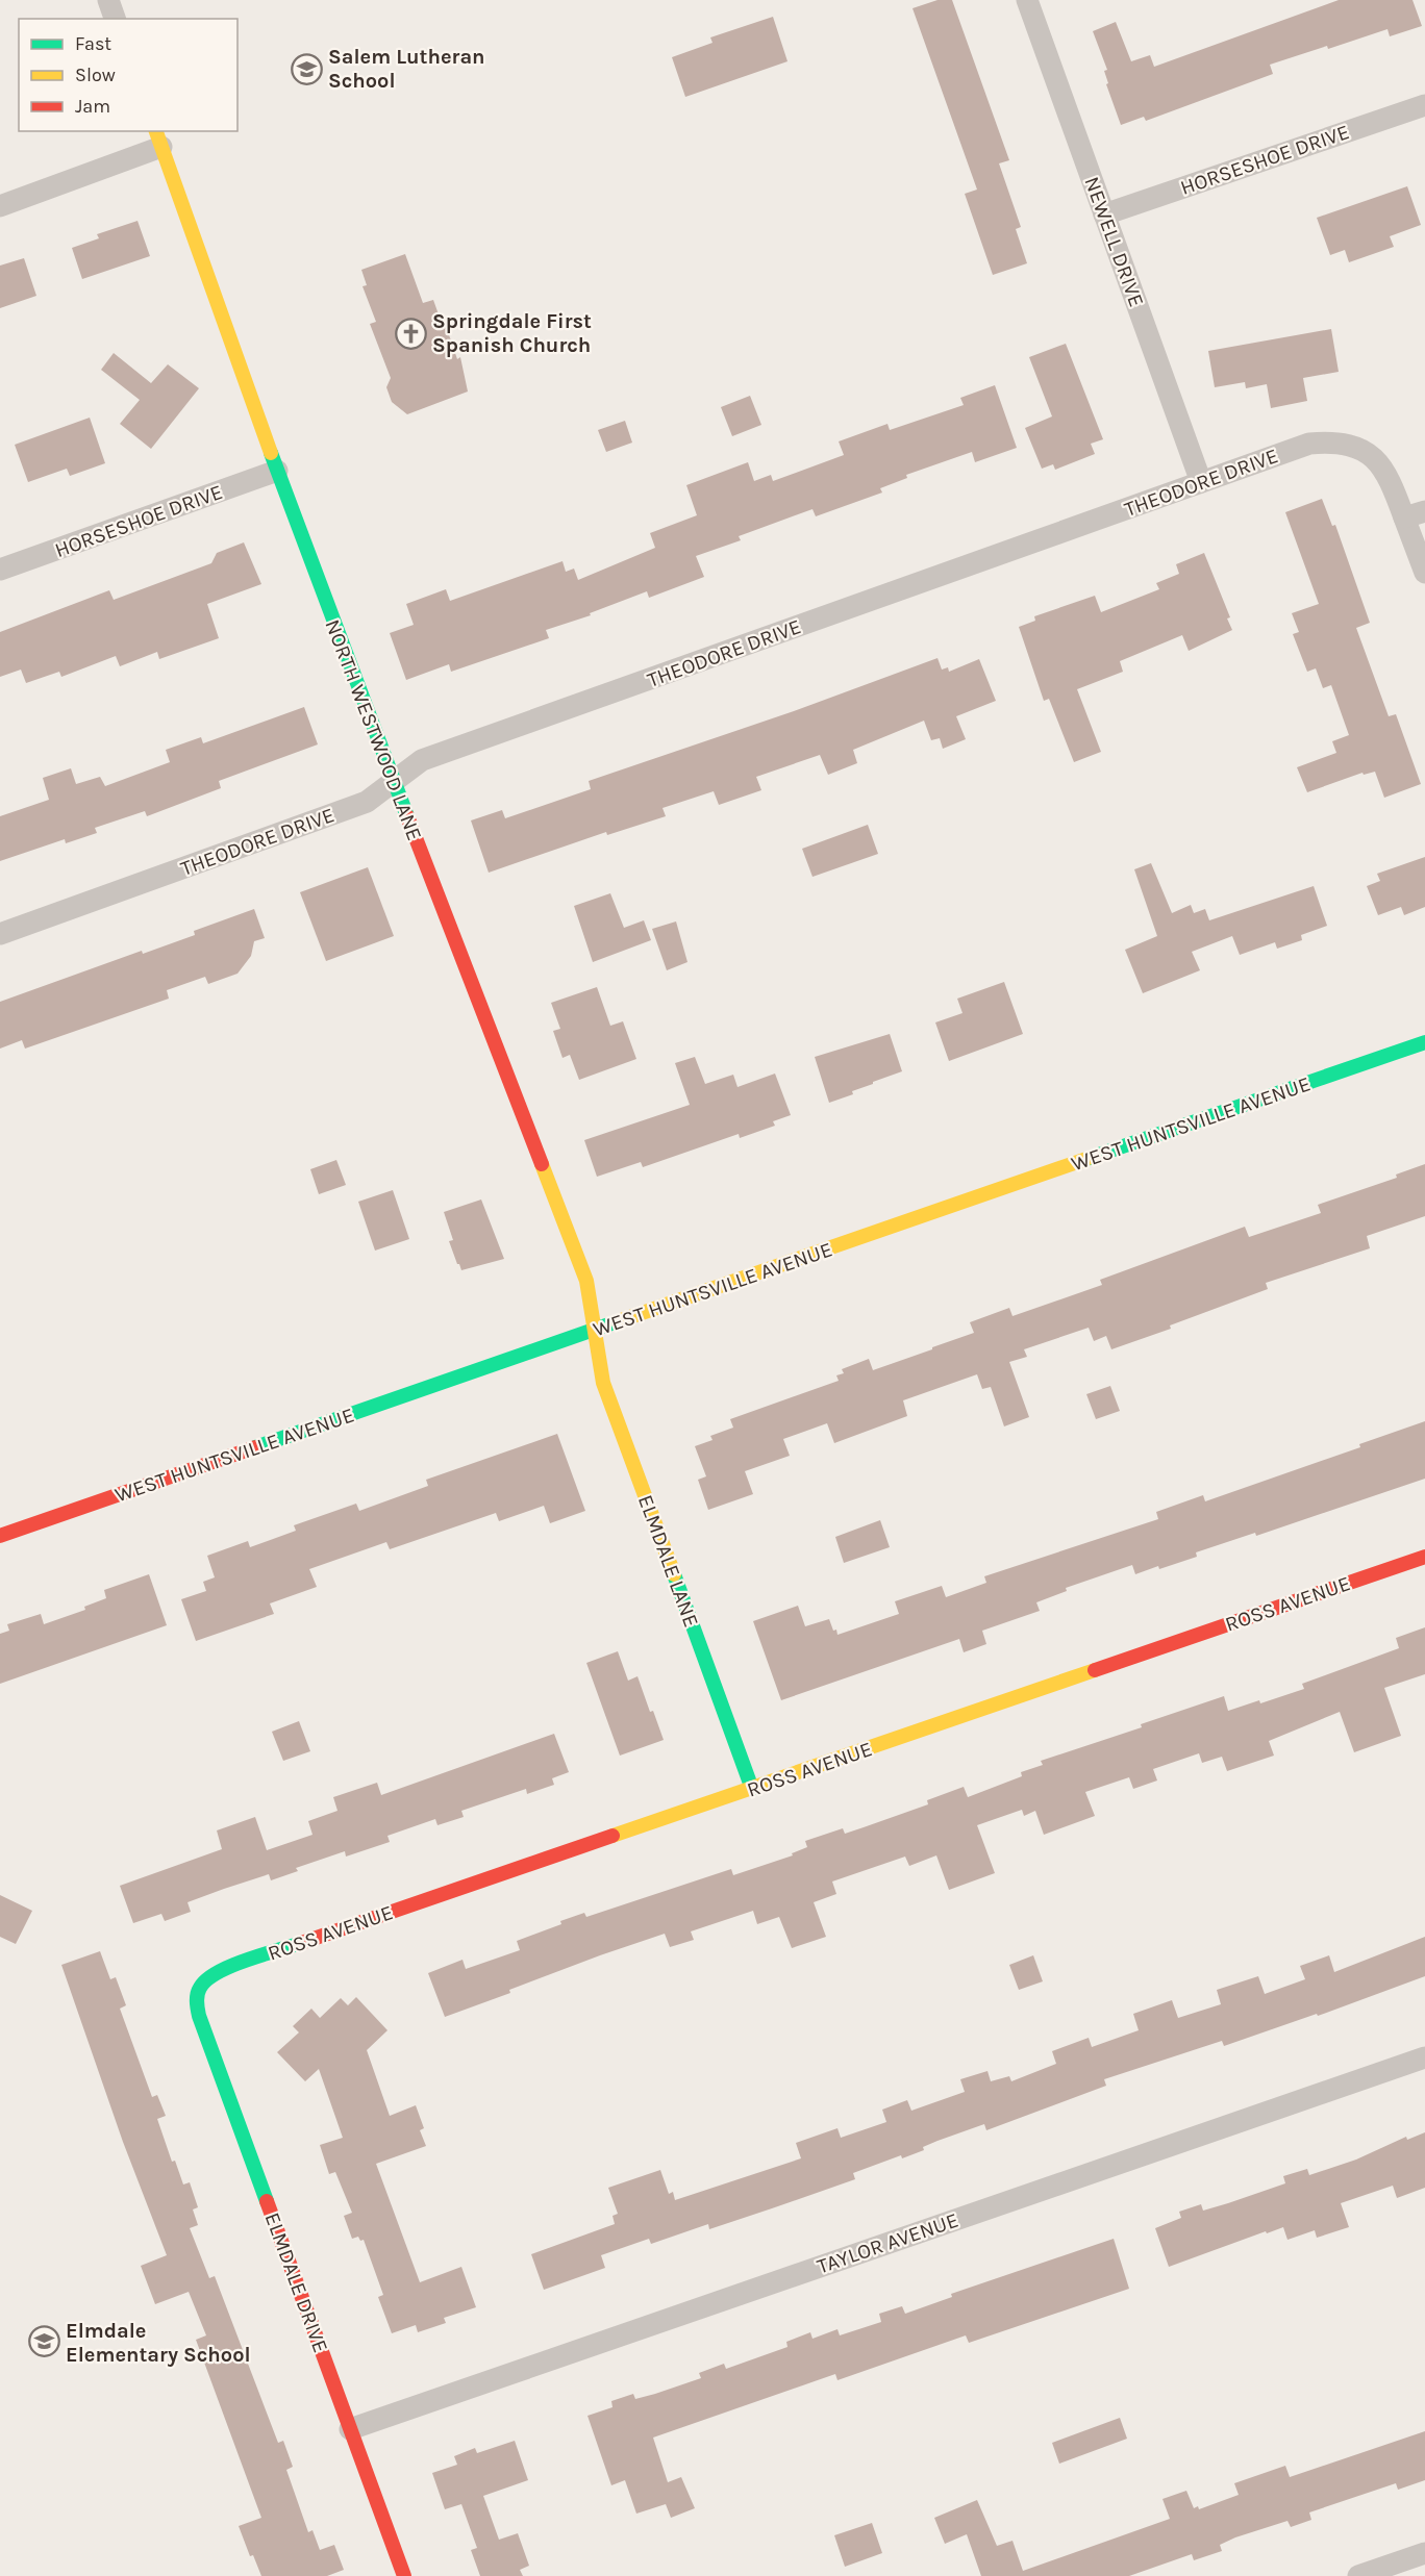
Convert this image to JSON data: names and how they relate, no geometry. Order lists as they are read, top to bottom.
{
  "streets": {
    "street": [
      "HORSESHOE DRIVE",
      "NEWELL DRIVE",
      "THEODORE DRIVE",
      "NORTH WESTWOOD LANE",
      "WEST HUNTSVILLE AVENUE",
      "ELMDALE LANE",
      "ROSS AVENUE",
      "TAYLOR AVENUE",
      "ELMDALE DRIVE"
    ]
  },
  "crossings": [
    ["HORSESHOE DRIVE", "NEWELL DRIVE"],
    ["HORSESHOE DRIVE", "NORTH WESTWOOD LANE"],
    ["NEWELL DRIVE", "THEODORE DRIVE"],
    ["THEODORE DRIVE", "NORTH WESTWOOD LANE"],
    ["NORTH WESTWOOD LANE", "WEST HUNTSVILLE AVENUE"],
    ["NORTH WESTWOOD LANE", "ELMDALE LANE"],
    ["WEST HUNTSVILLE AVENUE", "ELMDALE LANE"],
    ["ELMDALE LANE", "ROSS AVENUE"],
    ["ROSS AVENUE", "ELMDALE DRIVE"],
    ["TAYLOR AVENUE", "ELMDALE DRIVE"]
  ],
  "places": {
    "school or university": ["Salem Lutheran School", "Elmdale Elementary School"],
    "church": ["Springdale First Spanish Church"]
  },
  "legend": ["Fast", "Slow", "Jam"]
}
